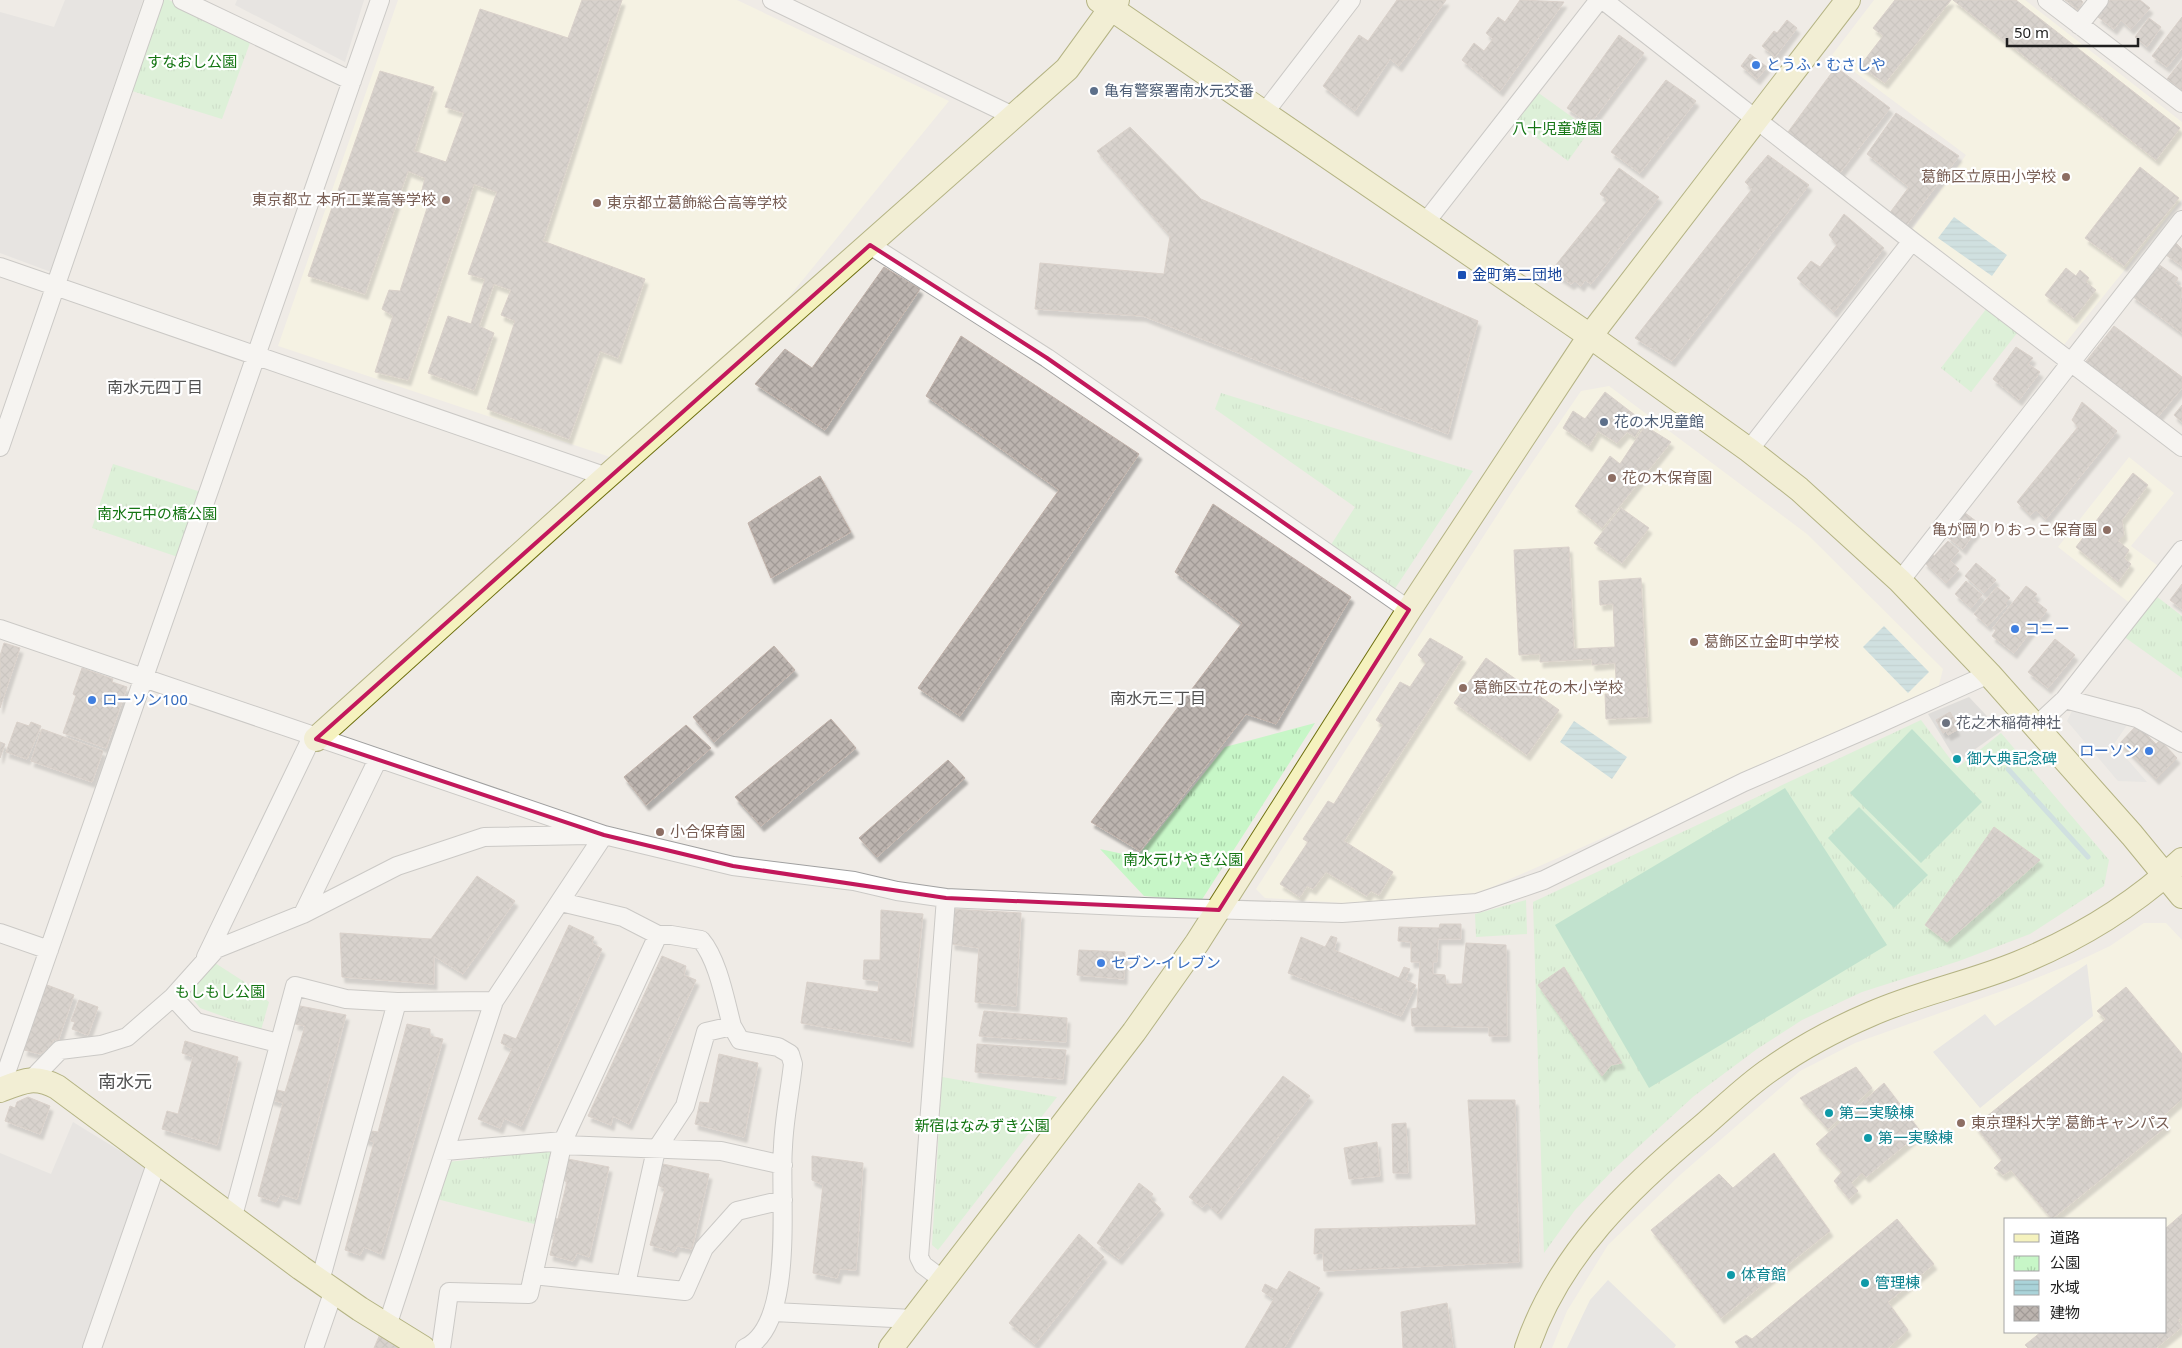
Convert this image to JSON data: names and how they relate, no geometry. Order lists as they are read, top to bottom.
{
  "districts": ["南水元四丁目", "南水元三丁目", "南水元"],
  "parks": [
    "すなおし公園",
    "八十児童遊園",
    "南水元中の橋公園",
    "南水元けやき公園",
    "もしもし公園",
    "新宿はなみずき公園"
  ],
  "places": {
    "other": [
      "とうふ・むさしや",
      "亀有警察署南水元交番",
      "葛飾区立原田小学校",
      "東京都立 本所工業高等学校",
      "東京都立葛飾総合高等学校",
      "花の木児童館",
      "花の木保育園",
      "亀が岡りりおっこ保育園",
      "コニー",
      "葛飾区立金町中学校",
      "葛飾区立花の木小学校",
      "ローソン100",
      "花之木稲荷神社",
      "ローソン",
      "御大典記念碑",
      "小合保育園",
      "セブン-イレブン",
      "第二実験棟",
      "東京理科大学 葛飾キャンパス",
      "第一実験棟",
      "体育館",
      "管理棟"
    ],
    "transit": ["金町第二団地"]
  },
  "legend": [
    "道路",
    "公園",
    "水域",
    "建物"
  ],
  "scale_bar": "50 m"
}
